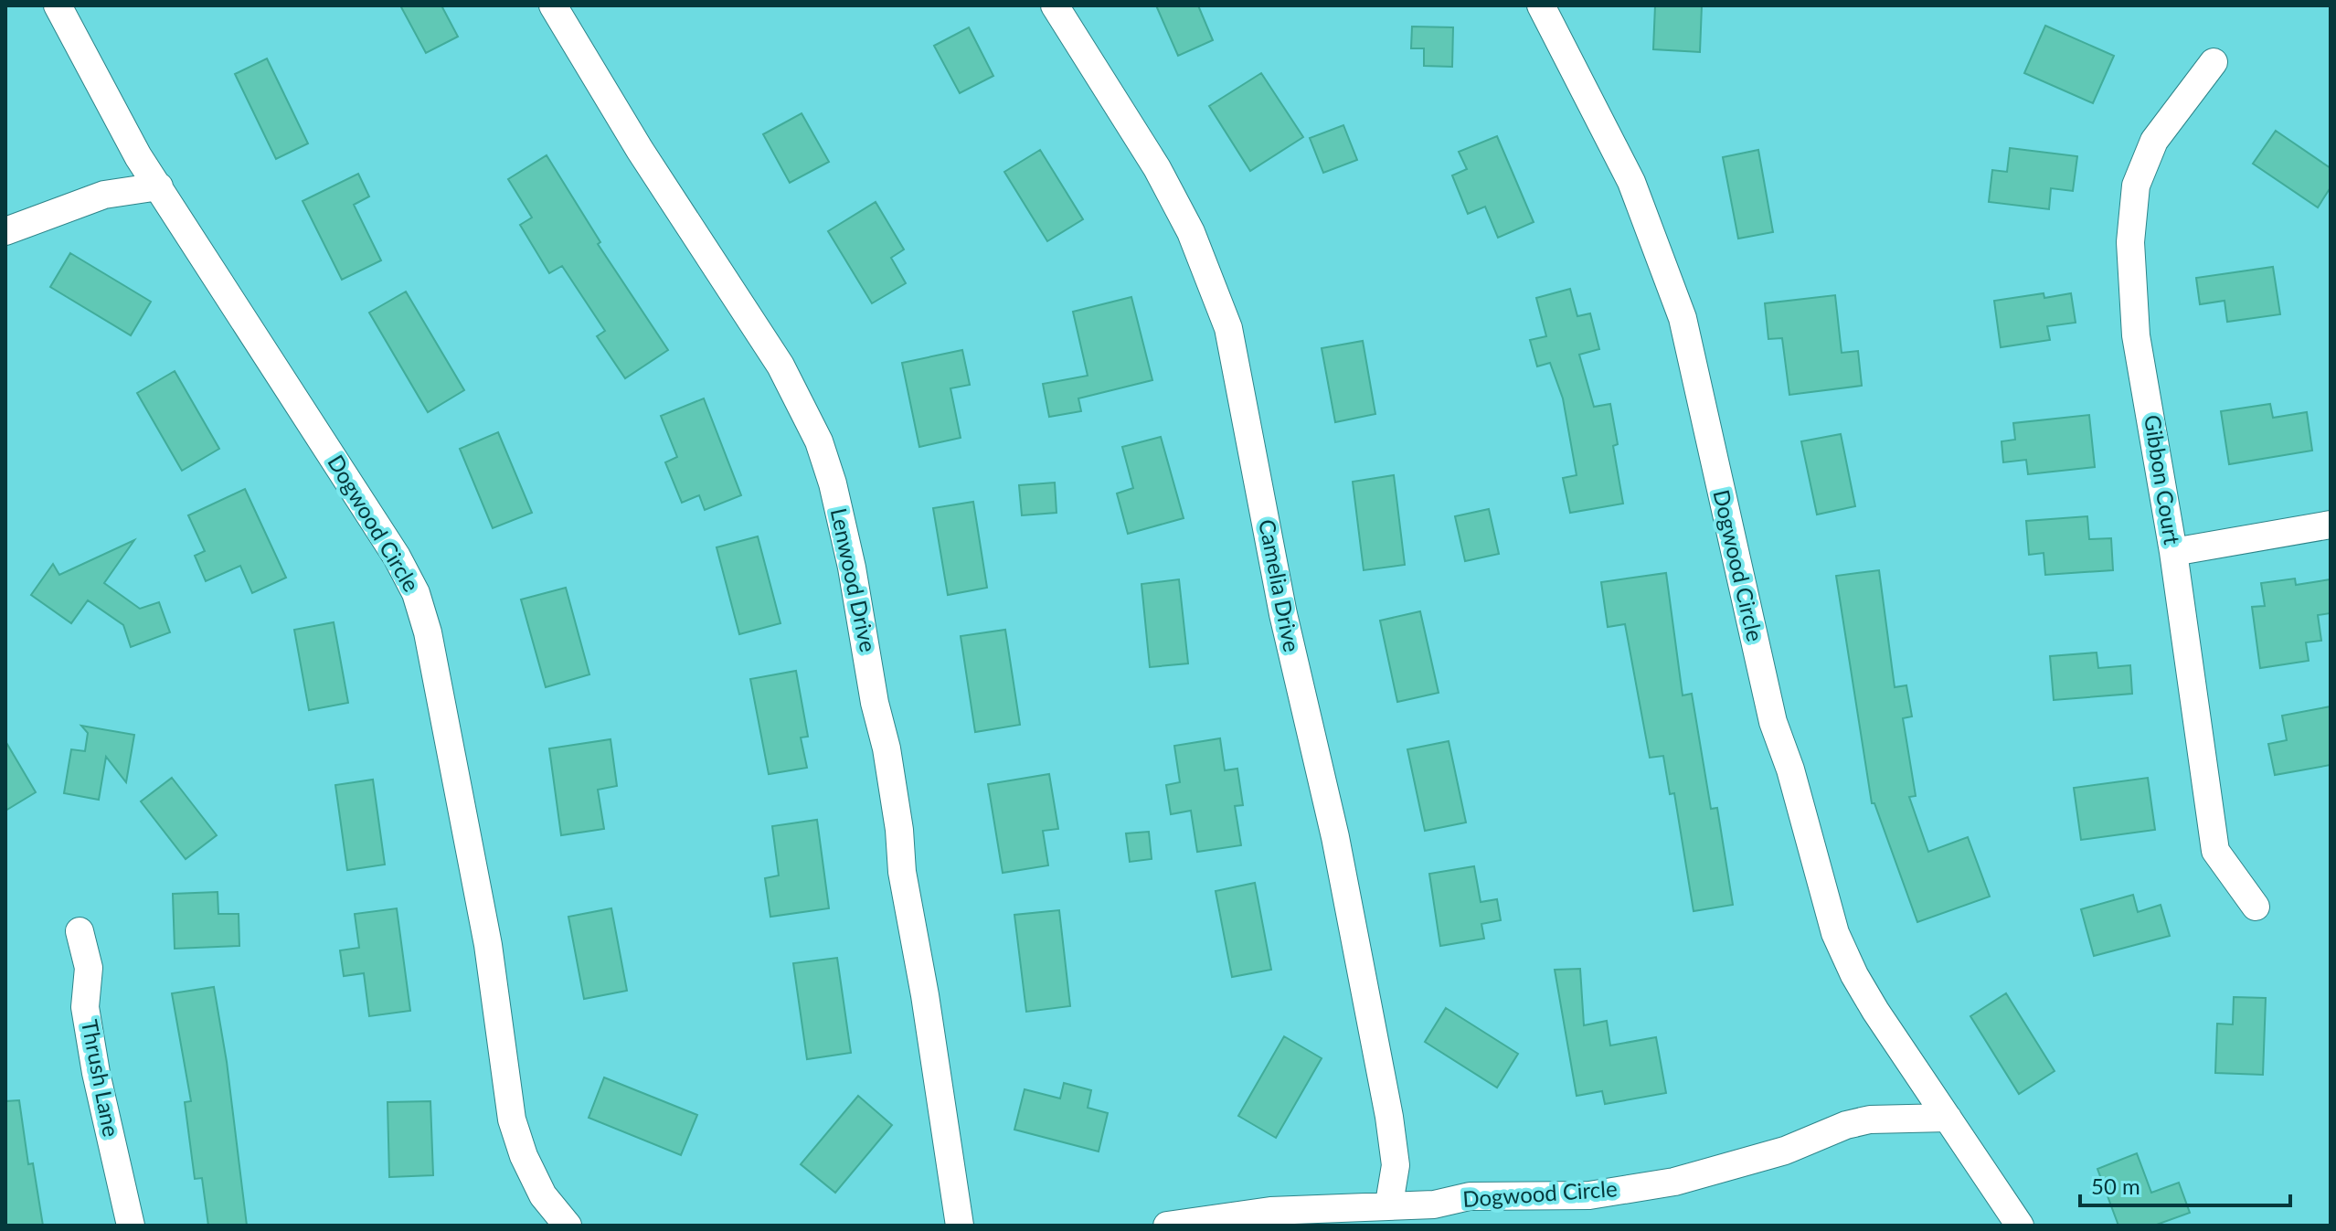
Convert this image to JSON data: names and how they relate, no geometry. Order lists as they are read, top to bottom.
{
  "streets": {
    "street": [
      "Gibbon Court",
      "Dogwood Circle",
      "Lenwood Drive",
      "Camelia Drive",
      "Thrush Lane"
    ]
  },
  "crossings": [
    ["Dogwood Circle", "Camelia Drive"]
  ],
  "scale_bar": "50 m"
}
